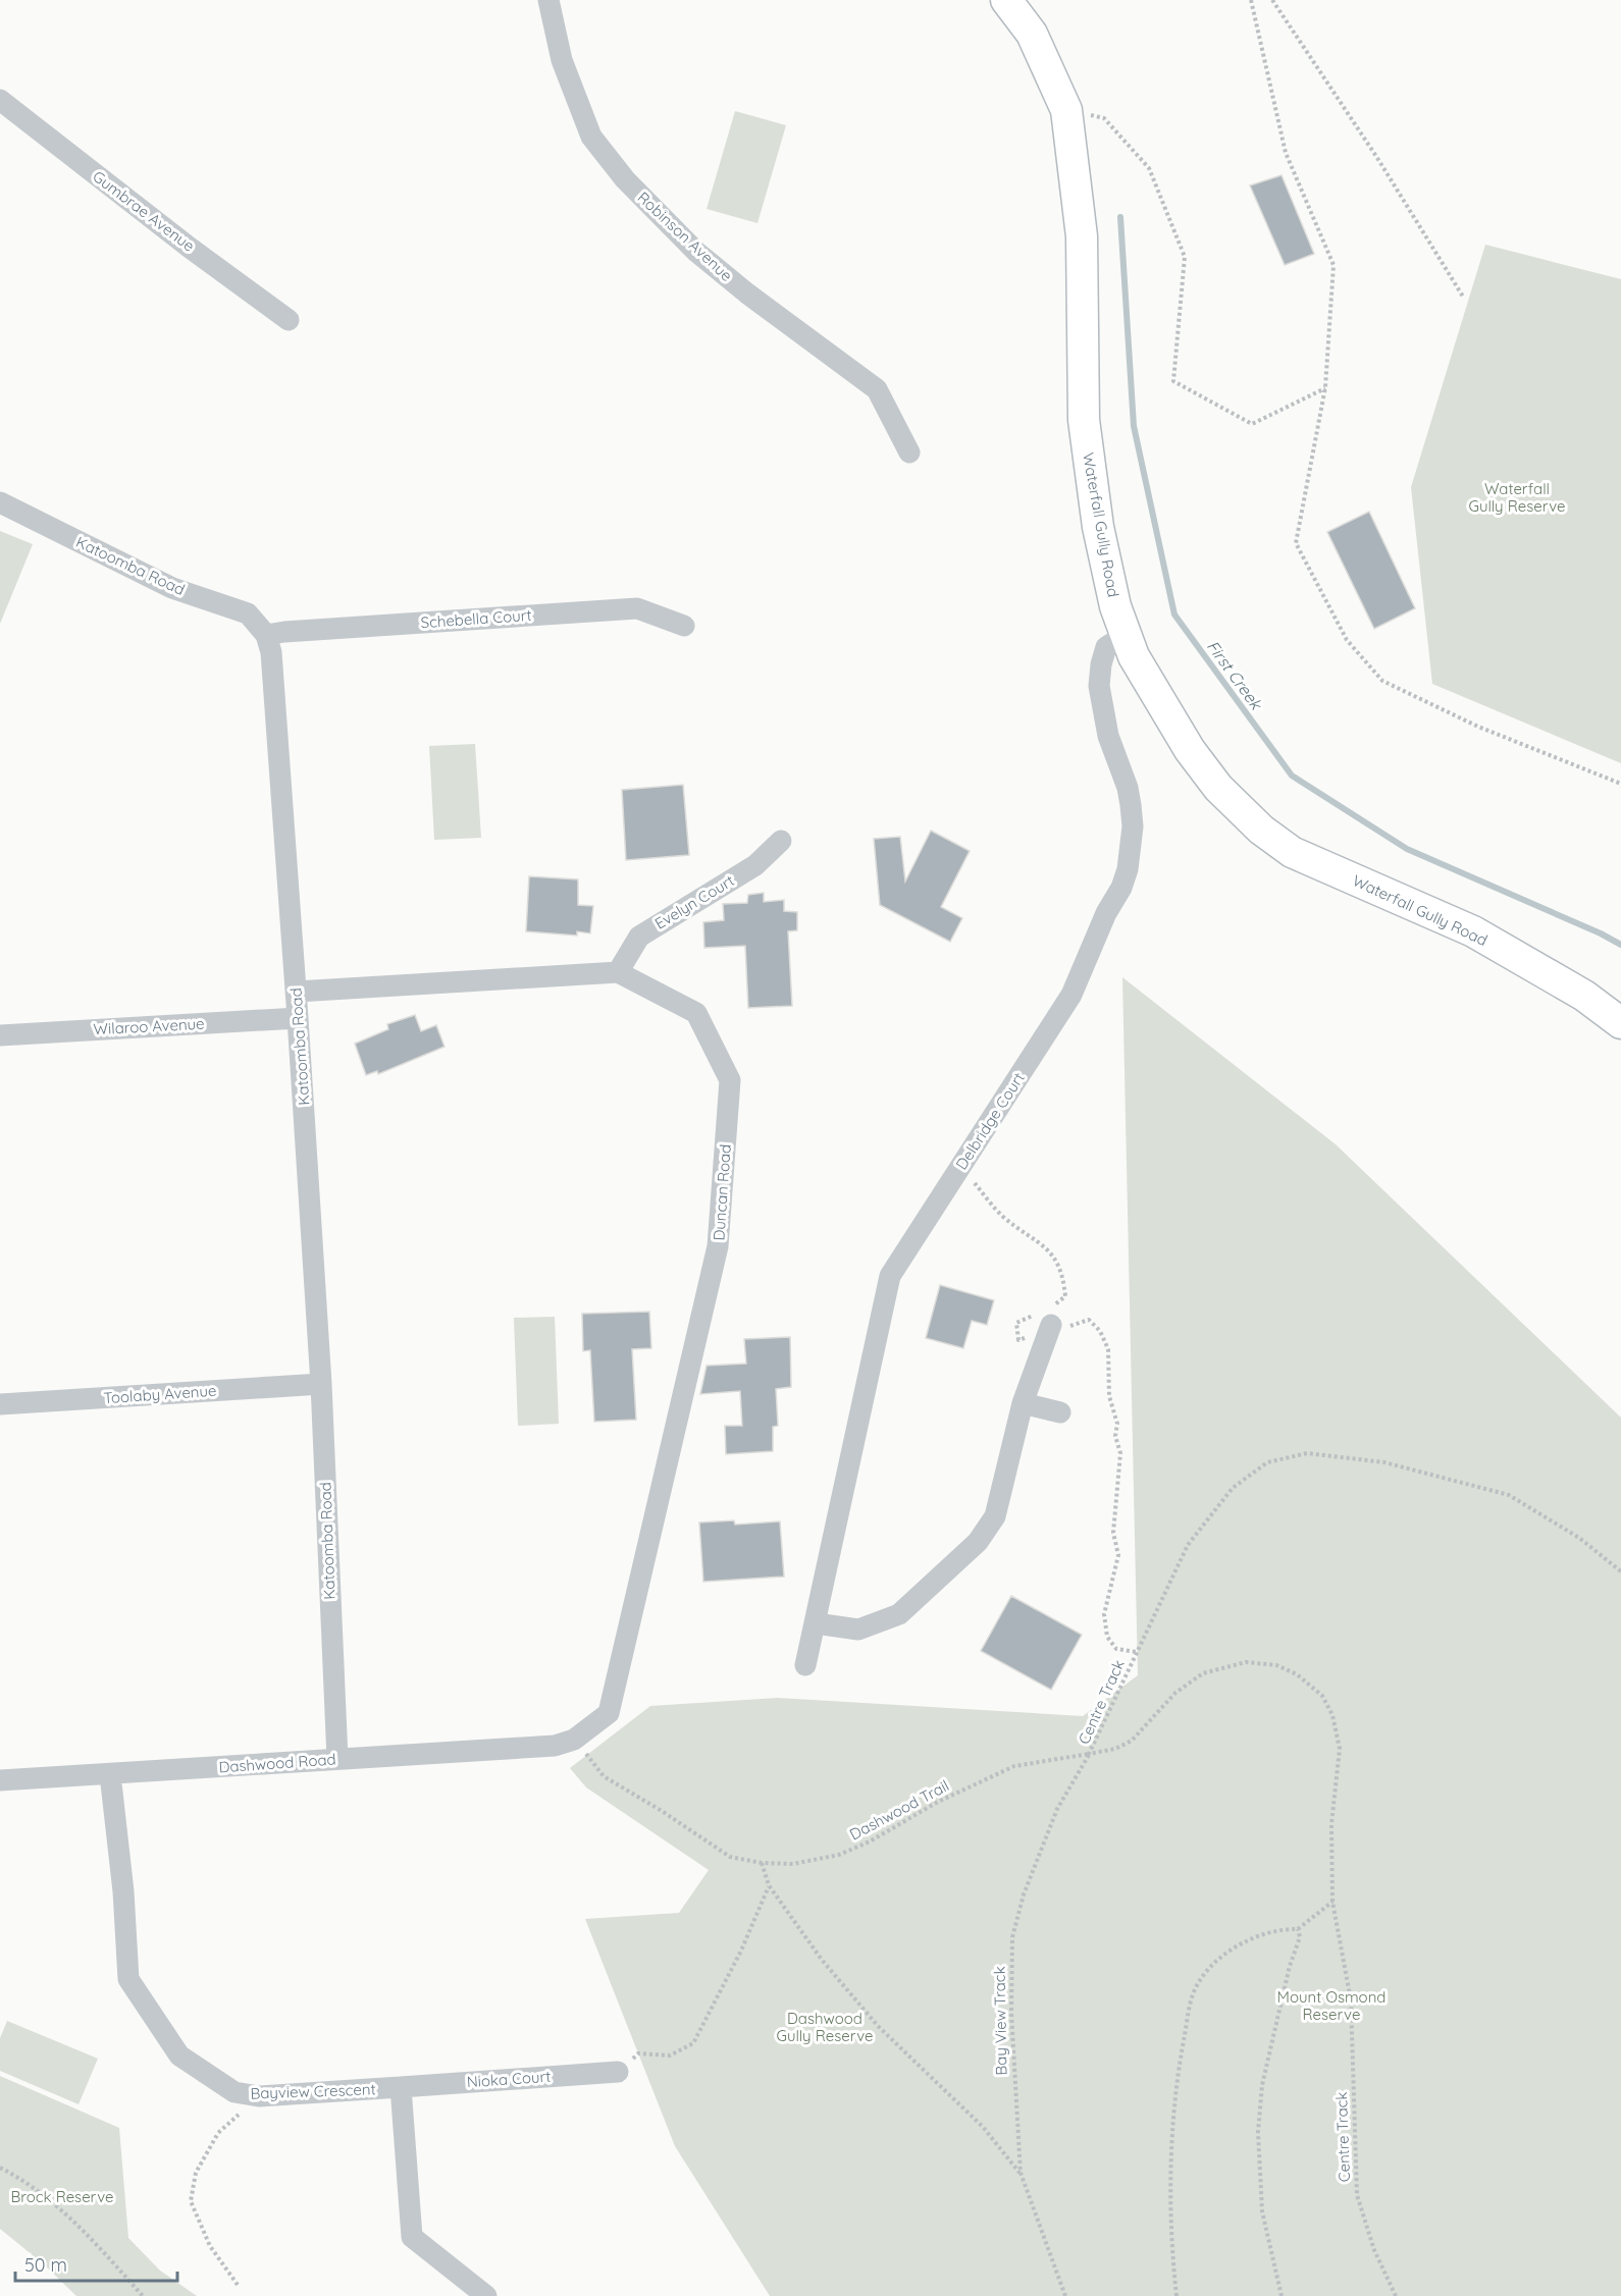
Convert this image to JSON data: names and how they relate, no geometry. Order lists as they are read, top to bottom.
{
  "streets": {
    "street": [
      "Gumbrae Avenue",
      "Robinson Avenue",
      "Waterfall Gully Road",
      "Katoomba Road",
      "Schebella Court",
      "Evelyn Court",
      "Wilaroo Avenue",
      "Delbridge Court",
      "Duncan Road",
      "Toolaby Avenue",
      "Dashwood Road",
      "Nioka Court",
      "Bayview Crescent"
    ],
    "path": ["Centre Track", "Dashwood Trail", "Bay View Track"]
  },
  "crossings": [
    ["Waterfall Gully Road", "Delbridge Court"],
    ["Katoomba Road", "Schebella Court"],
    ["Katoomba Road", "Wilaroo Avenue"],
    ["Katoomba Road", "Toolaby Avenue"],
    ["Katoomba Road", "Dashwood Road"],
    ["Evelyn Court", "Duncan Road"],
    ["Duncan Road", "Dashwood Road"],
    ["Duncan Road", "Dashwood Trail"],
    ["Centre Track", "Dashwood Trail"],
    ["Centre Track", "Bay View Track"],
    ["Dashwood Road", "Dashwood Trail"],
    ["Dashwood Road", "Bayview Crescent"],
    ["Dashwood Trail", "Bay View Track"],
    ["Nioka Court", "Bayview Crescent"]
  ],
  "water": ["First Creek"],
  "parks": [
    "Waterfall Gully Reserve",
    "Mount Osmond Reserve",
    "Dashwood Gully Reserve",
    "Brock Reserve"
  ],
  "scale_bar": "50 m"
}
